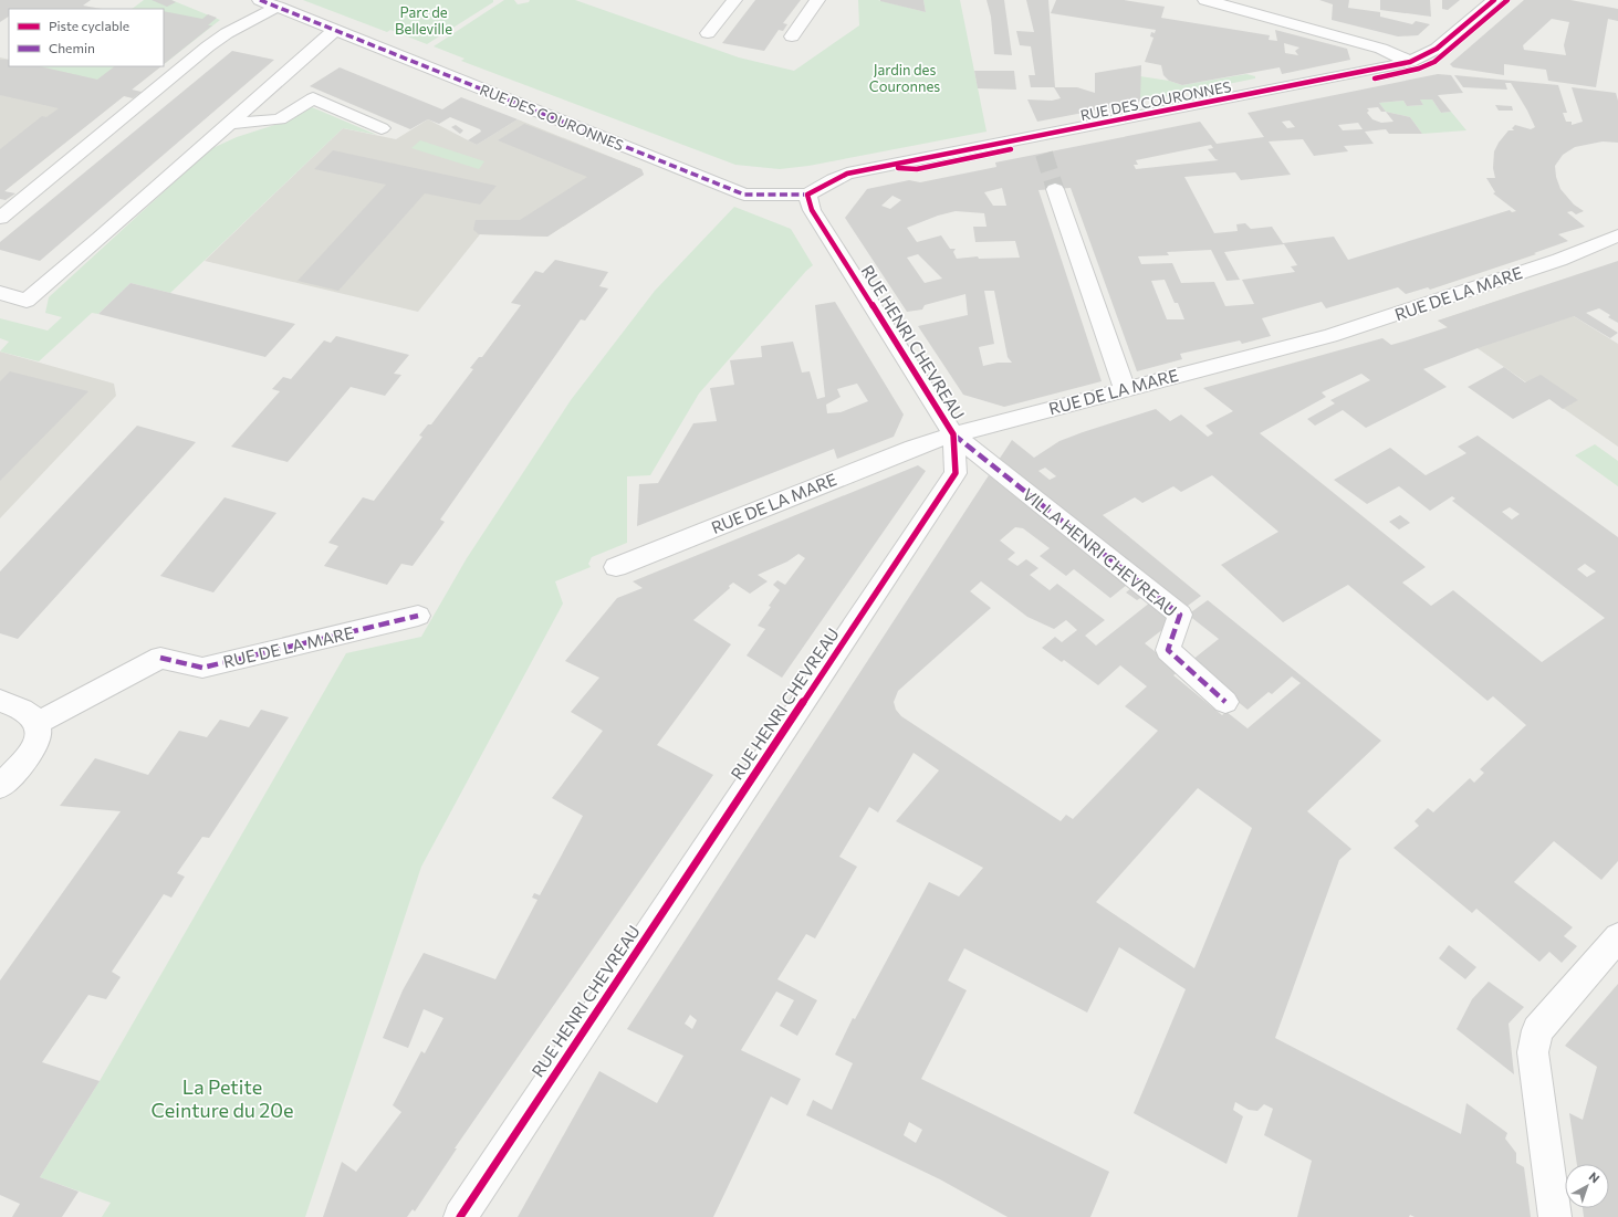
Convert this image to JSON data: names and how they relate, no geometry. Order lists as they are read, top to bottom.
{
  "streets": {
    "street": [
      "RUE DES COURONNES",
      "RUE DE LA MARE",
      "RUE HENRI CHEVREAU",
      "VILLA HENRI CHEVREAU"
    ]
  },
  "crossings": [
    ["RUE DES COURONNES", "RUE HENRI CHEVREAU"],
    ["RUE DE LA MARE", "RUE HENRI CHEVREAU"],
    ["RUE DE LA MARE", "VILLA HENRI CHEVREAU"],
    ["RUE HENRI CHEVREAU", "VILLA HENRI CHEVREAU"]
  ],
  "parks": ["Parc de Belleville", "Jardin des Couronnes", "La Petite Ceinture du 20e"],
  "legend": ["Piste cyclable", "Chemin"],
  "north": "top right"
}
